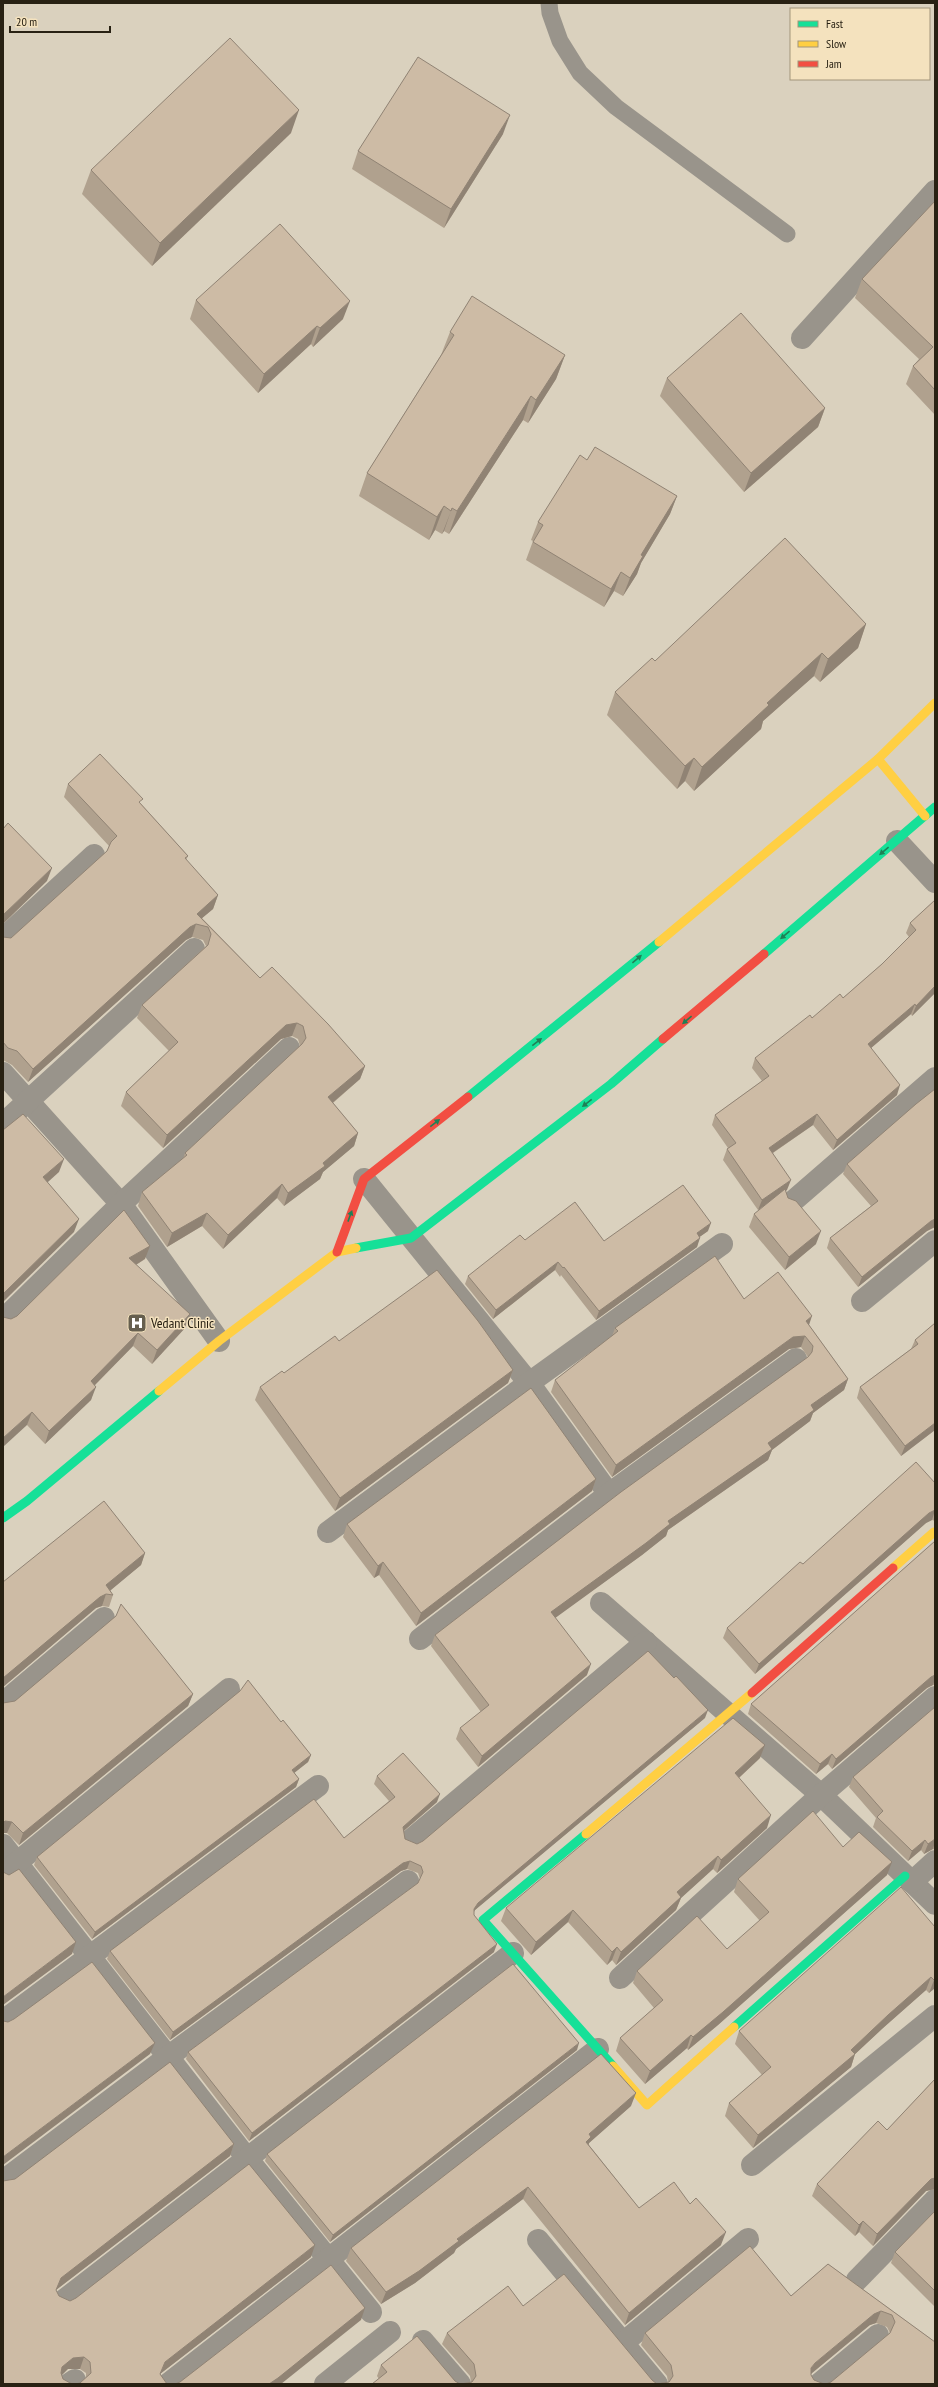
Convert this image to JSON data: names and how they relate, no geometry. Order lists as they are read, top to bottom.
{
  "places": {
    "hospital": ["Vedant Clinic"]
  },
  "legend": ["Fast", "Slow", "Jam"],
  "scale_bar": "20 m"
}
